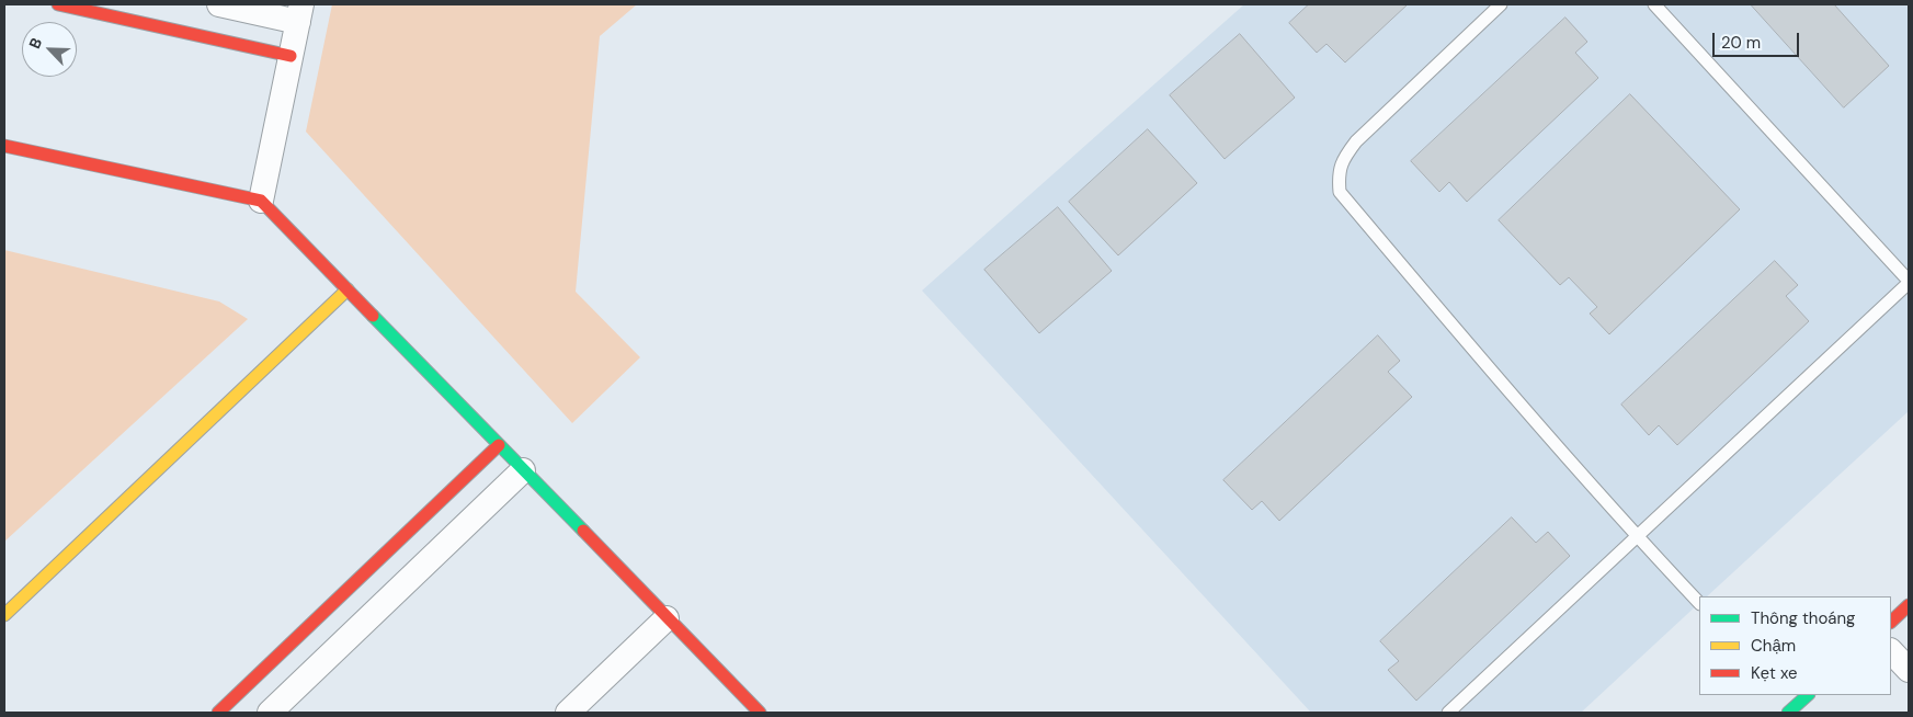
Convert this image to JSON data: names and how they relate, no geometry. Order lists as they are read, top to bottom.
{
  "legend": ["Thông thoáng", "Chậm", "Kẹt xe"],
  "scale_bar": "20 m",
  "north": "top left"
}
